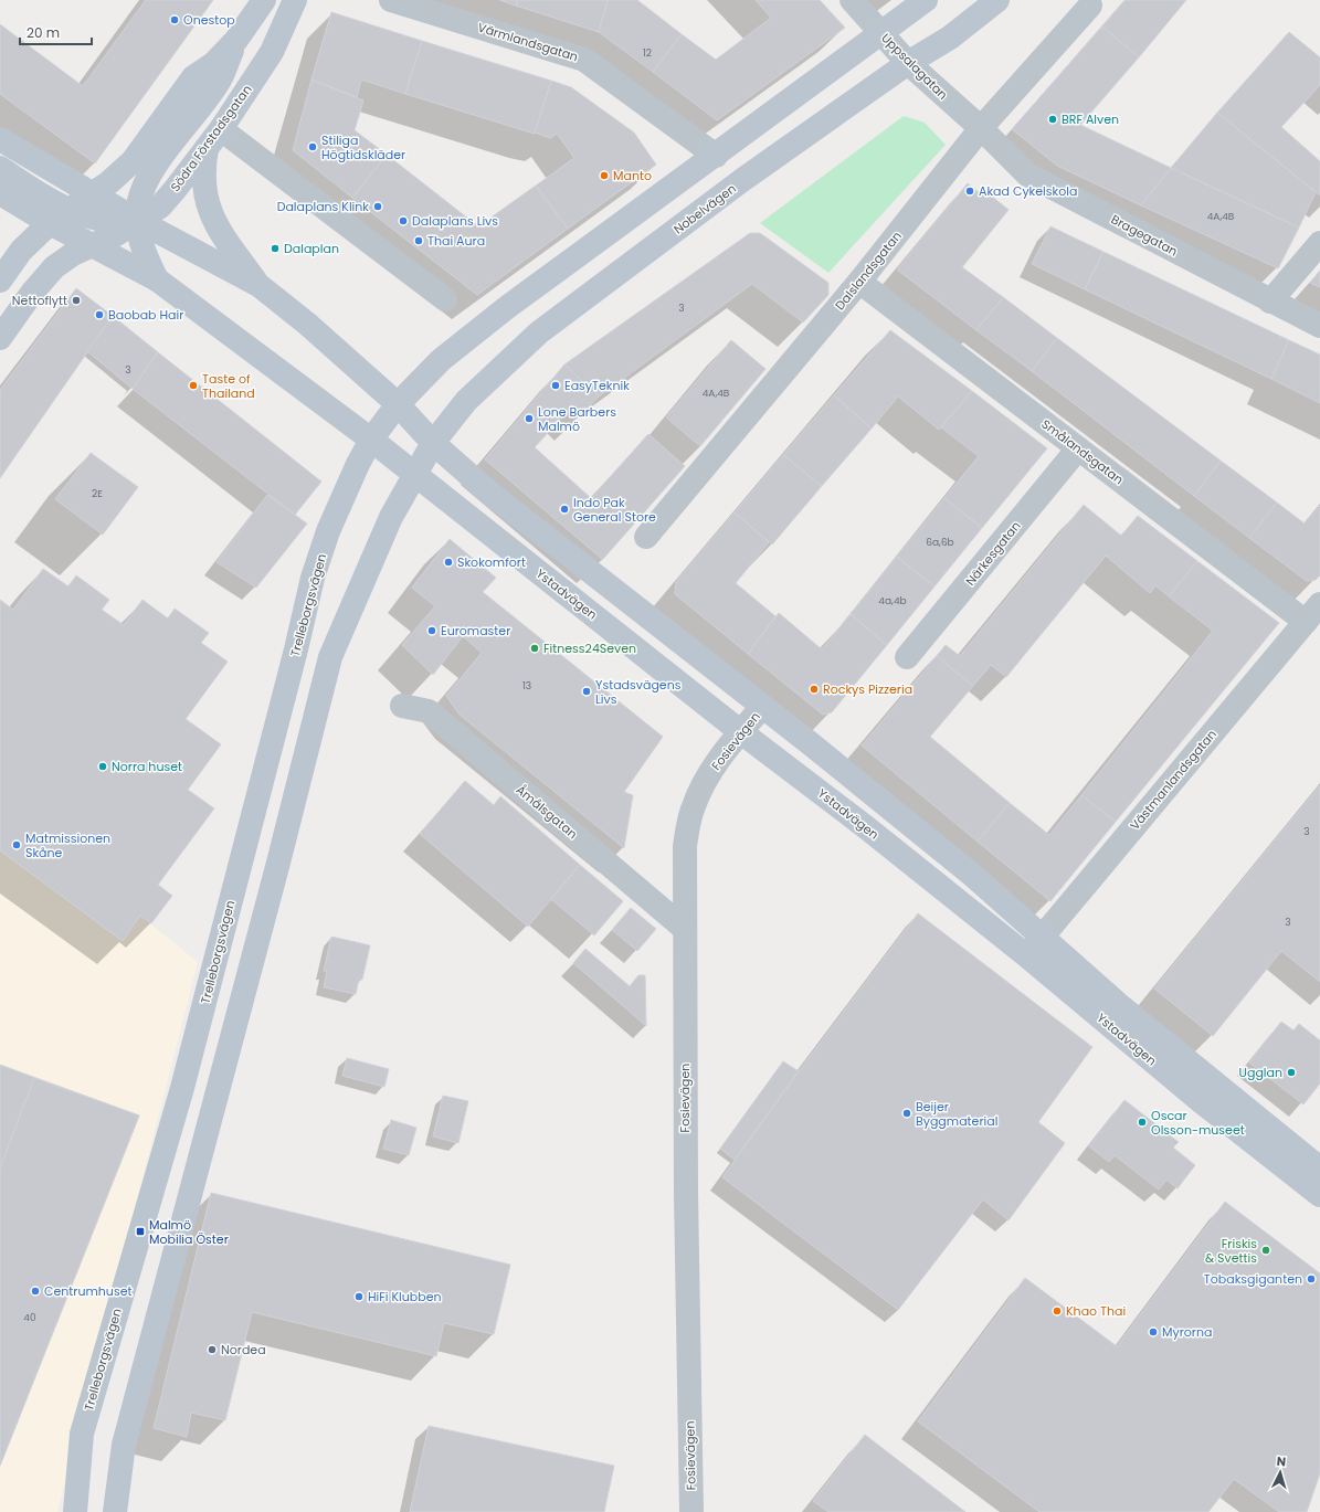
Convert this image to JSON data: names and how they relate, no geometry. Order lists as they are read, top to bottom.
{
  "streets": {
    "main road": [
      "Södra Förstadsgatan",
      "Nobelvägen",
      "Ystadvägen",
      "Trelleborgsvägen"
    ],
    "street": [
      "Värmlandsgatan",
      "Uppsalagatan",
      "Bragegatan",
      "Dalslandsgatan",
      "Smålandsgatan",
      "Närkesgatan",
      "Fosievägen",
      "Västmanlandsgatan",
      "Åmålsgatan"
    ]
  },
  "crossings": [
    ["Uppsalagatan", "Nobelvägen"],
    ["Uppsalagatan", "Bragegatan"],
    ["Uppsalagatan", "Dalslandsgatan"],
    ["Nobelvägen", "Ystadvägen"],
    ["Bragegatan", "Dalslandsgatan"],
    ["Dalslandsgatan", "Smålandsgatan"],
    ["Smålandsgatan", "Närkesgatan"],
    ["Smålandsgatan", "Västmanlandsgatan"],
    ["Ystadvägen", "Trelleborgsvägen"],
    ["Ystadvägen", "Fosievägen"],
    ["Ystadvägen", "Västmanlandsgatan"],
    ["Fosievägen", "Åmålsgatan"]
  ],
  "places": {
    "other": [
      "Onestop",
      "BRF Alven",
      "Stiliga Högtidskläder",
      "Manto",
      "Akad Cykelskola",
      "Dalaplans Klink",
      "Dalaplans Livs",
      "Thai Aura",
      "Dalaplan",
      "Nettoflytt",
      "Baobab Hair",
      "Taste of Thailand",
      "EasyTeknik",
      "Lone Barbers Malmö",
      "Indo Pak General Store",
      "Skokomfort",
      "Euromaster",
      "Fitness24Seven",
      "Rockys Pizzeria",
      "Ystadsvägens Livs",
      "Norra huset",
      "Matmissionen Skåne",
      "Ugglan",
      "Beijer Byggmaterial",
      "Oscar Olsson-museet",
      "Friskis & Svettis",
      "Tobaksgiganten",
      "Centrumhuset",
      "HiFi Klubben",
      "Khao Thai",
      "Myrorna",
      "Nordea"
    ],
    "transit": ["Malmö Mobilia Öster"]
  },
  "house_numbers": [
    "12",
    "4A,4B",
    "3",
    "3",
    "4A,4B",
    "2E",
    "6a,6b",
    "4a,4b",
    "13",
    "3",
    "3",
    "40"
  ],
  "scale_bar": "20 m",
  "north": "top"
}
